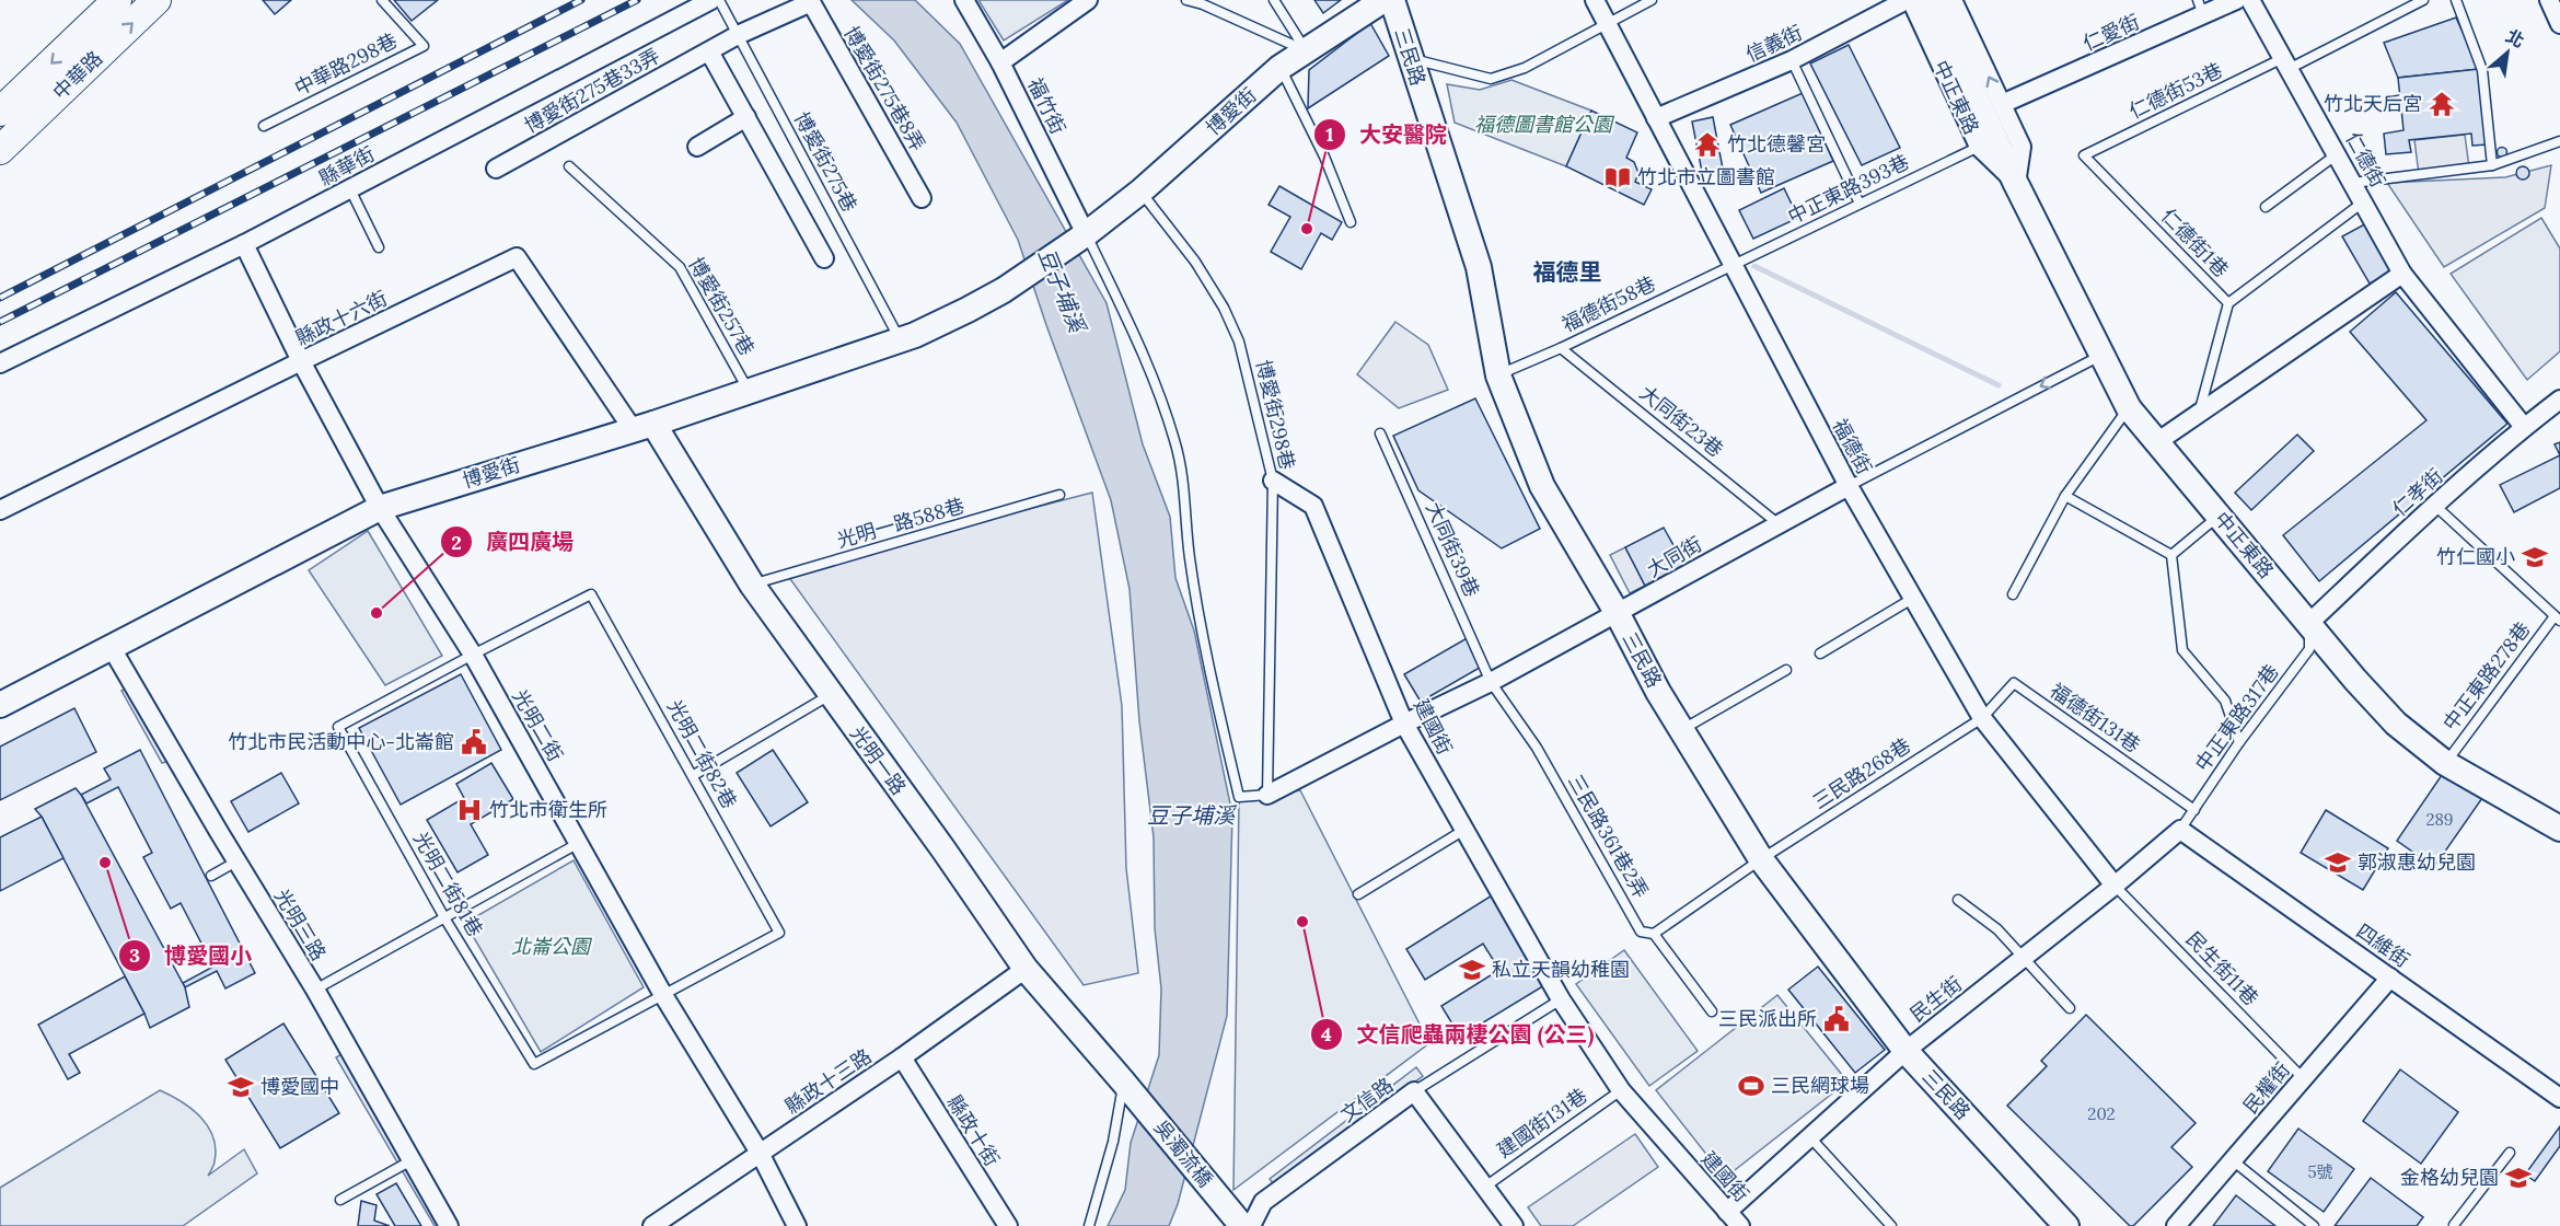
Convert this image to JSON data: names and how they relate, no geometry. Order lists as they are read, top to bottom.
{
  "streets": {
    "main road": ["中華路"],
    "street": [
      "仁愛街",
      "信義街",
      "三民路",
      "博愛街275巷8弄",
      "博愛街275巷33弄",
      "中正東路",
      "福竹街",
      "博愛街",
      "仁德街",
      "縣華街",
      "縣政十六街",
      "福德街",
      "仁孝街",
      "大同街",
      "光明二街",
      "建國街",
      "光明一路",
      "光明三路",
      "四維街",
      "民生街",
      "縣政十三路",
      "民權街",
      "文信路",
      "縣政十街",
      "吳濁流橋"
    ],
    "lane": [
      "中華路298巷",
      "仁德街53巷",
      "博愛街275巷",
      "中正東路393巷",
      "仁德街1巷",
      "福德街58巷",
      "博愛街257巷",
      "博愛街298巷",
      "大同街23巷",
      "光明一路588巷",
      "大同街39巷",
      "中正東路278巷",
      "福德街131巷",
      "中正東路317巷",
      "光明二街82巷",
      "三民路268巷",
      "三民路361巷2弄",
      "光明二街81巷",
      "民生街11巷",
      "建國街131巷"
    ]
  },
  "crossings": [
    ["仁愛街", "中正東路"],
    ["信義街", "中正東路"],
    ["信義街", "福德街"],
    ["三民路", "福德街58巷"],
    ["三民路", "大同街"],
    ["三民路", "三民路268巷"],
    ["三民路", "民生街"],
    ["博愛街275巷8弄", "博愛街275巷33弄"],
    ["博愛街275巷8弄", "博愛街275巷"],
    ["博愛街275巷33弄", "博愛街275巷"],
    ["仁德街53巷", "仁德街"],
    ["仁德街53巷", "仁德街1巷"],
    ["中正東路", "中正東路393巷"],
    ["中正東路", "仁孝街"],
    ["中正東路", "大同街"],
    ["中正東路", "中正東路278巷"],
    ["中正東路", "中正東路317巷"],
    ["福竹街", "博愛街"],
    ["博愛街", "博愛街275巷"],
    ["博愛街", "博愛街257巷"],
    ["博愛街", "縣政十六街"],
    ["博愛街", "博愛街298巷"],
    ["博愛街", "光明二街"],
    ["博愛街", "光明一路"],
    ["博愛街", "光明三路"],
    ["仁德街", "仁孝街"],
    ["縣華街", "光明二街"],
    ["中正東路393巷", "福德街58巷"],
    ["中正東路393巷", "福德街"],
    ["福德街58巷", "大同街23巷"],
    ["福德街58巷", "福德街"],
    ["縣政十六街", "光明二街"],
    ["縣政十六街", "光明一路"],
    ["博愛街298巷", "大同街"],
    ["博愛街298巷", "建國街"],
    ["大同街23巷", "大同街"],
    ["福德街", "大同街"],
    ["福德街", "福德街131巷"],
    ["福德街", "三民路268巷"],
    ["福德街", "民生街11巷"],
    ["福德街", "民生街"],
    ["仁孝街", "中正東路278巷"],
    ["仁孝街", "中正東路317巷"],
    ["光明一路588巷", "光明一路"],
    ["大同街39巷", "大同街"],
    ["大同街39巷", "三民路361巷2弄"],
    ["大同街", "建國街"],
    ["福德街131巷", "中正東路317巷"],
    ["福德街131巷", "三民路268巷"],
    ["中正東路317巷", "四維街"],
    ["中正東路317巷", "民生街"],
    ["光明二街", "光明二街82巷"],
    ["光明二街", "光明二街81巷"],
    ["光明二街", "縣政十三路"],
    ["建國街", "民生街"],
    ["建國街", "建國街131巷"],
    ["光明二街82巷", "光明二街81巷"],
    ["光明一路", "縣政十三路"],
    ["光明一路", "吳濁流橋"],
    ["三民路268巷", "三民路361巷2弄"],
    ["四維街", "民生街"],
    ["四維街", "民權街"],
    ["民生街11巷", "民生街"],
    ["民生街11巷", "民權街"],
    ["縣政十三路", "縣政十街"],
    ["文信路", "建國街131巷"]
  ],
  "districts": ["福德里"],
  "water": ["豆子埔溪"],
  "parks": ["福德圖書館公園", "北崙公園"],
  "places": {
    "temple": ["竹北天后宮", "竹北德馨宮"],
    "library": ["竹北市立圖書館"],
    "other": [
      "大安醫院",
      "廣四廣場",
      "博愛國小",
      "文信爬蟲兩棲公園 (公三)"
    ],
    "school or university": [
      "竹仁國小",
      "郭淑惠幼兒園",
      "私立天韻幼稚園",
      "博愛國中",
      "金格幼兒園"
    ],
    "public building": ["竹北市民活動中心-北崙館", "三民派出所"],
    "hospital": ["竹北市衛生所"],
    "sports": ["三民網球場"]
  },
  "house_numbers": ["289", "202", "5號"],
  "north": "top right"
}
